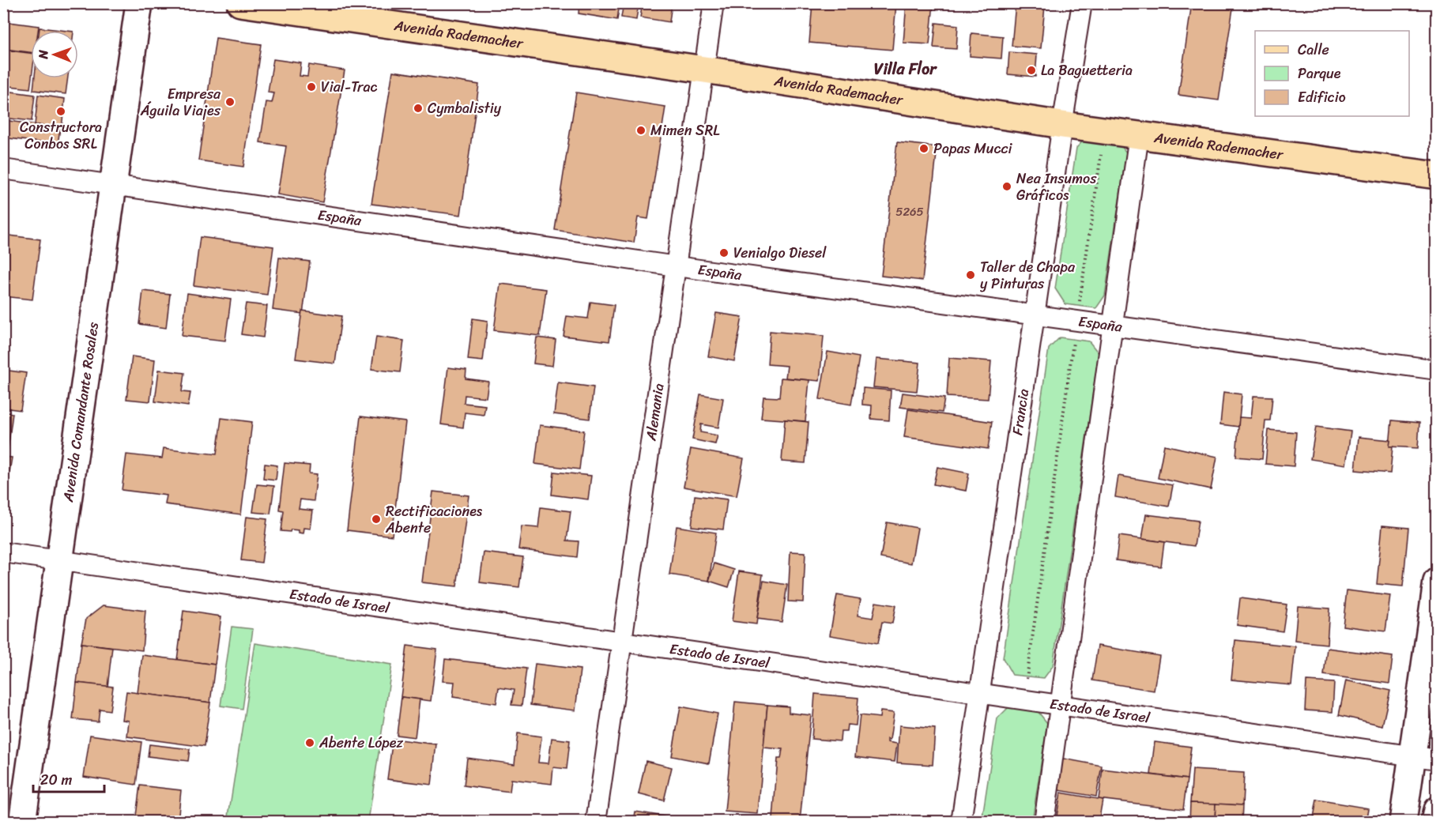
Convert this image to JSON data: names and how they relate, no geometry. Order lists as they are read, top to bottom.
{
  "streets": {
    "main road": ["Avenida Rademacher", "Avenida Comandante Rosales"],
    "street": [
      "España",
      "Alemania",
      "Francia",
      "Estado de Israel"
    ]
  },
  "crossings": [
    ["Avenida Rademacher", "Alemania"],
    ["Avenida Rademacher", "Francia"],
    ["España", "Avenida Comandante Rosales"],
    ["España", "Alemania"],
    ["España", "Francia"],
    ["Avenida Comandante Rosales", "Estado de Israel"],
    ["Alemania", "Estado de Israel"],
    ["Francia", "Estado de Israel"]
  ],
  "districts": ["Villa Flor"],
  "places": [
    "La Baguetteria",
    "Vial-Trac",
    "Empresa Águila Viajes",
    "Cymbalistiy",
    "Constructora Conbos SRL",
    "Mimen SRL",
    "Papas Mucci",
    "Nea Insumos Gráficos",
    "Venialgo Diesel",
    "Taller de Chapa y Pinturas",
    "Rectificaciones Abente",
    "Abente López"
  ],
  "house_numbers": ["5265"],
  "legend": ["Calle", "Parque", "Edificio"],
  "scale_bar": "20 m",
  "north": "left"
}
